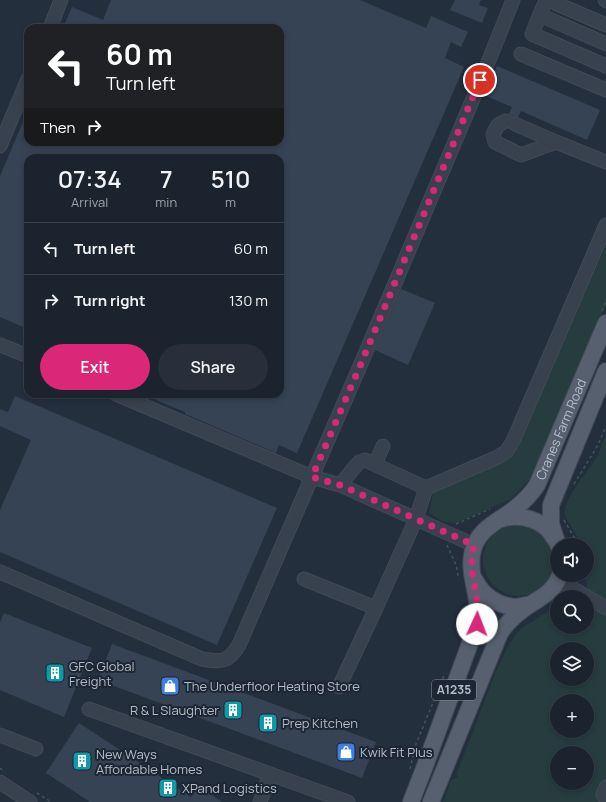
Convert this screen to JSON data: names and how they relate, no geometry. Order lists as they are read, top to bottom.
{
  "streets": {
    "main road": ["Cranes Farm Road", "A1235"]
  },
  "places": {
    "building": [
      "GFC Global Freight",
      "R & L Slaughter",
      "Prep Kitchen",
      "New Ways Affordable Homes",
      "XPand Logistics"
    ],
    "shop": ["The Underfloor Heating Store", "Kwik Fit Plus"]
  },
  "page": {
    "turn": ["60 m", "Turn left"],
    "then": "Then",
    "eta": [
      "07:34",
      "Arrival",
      "7",
      "min",
      "510",
      "m"
    ],
    "list": [
      {
        "name": "Turn left",
        "value": "60 m"
      },
      {
        "name": "Turn right",
        "value": "130 m"
      }
    ],
    "buttons": ["Exit", "Share"],
    "map_buttons": ["+", "−"]
  }
}
